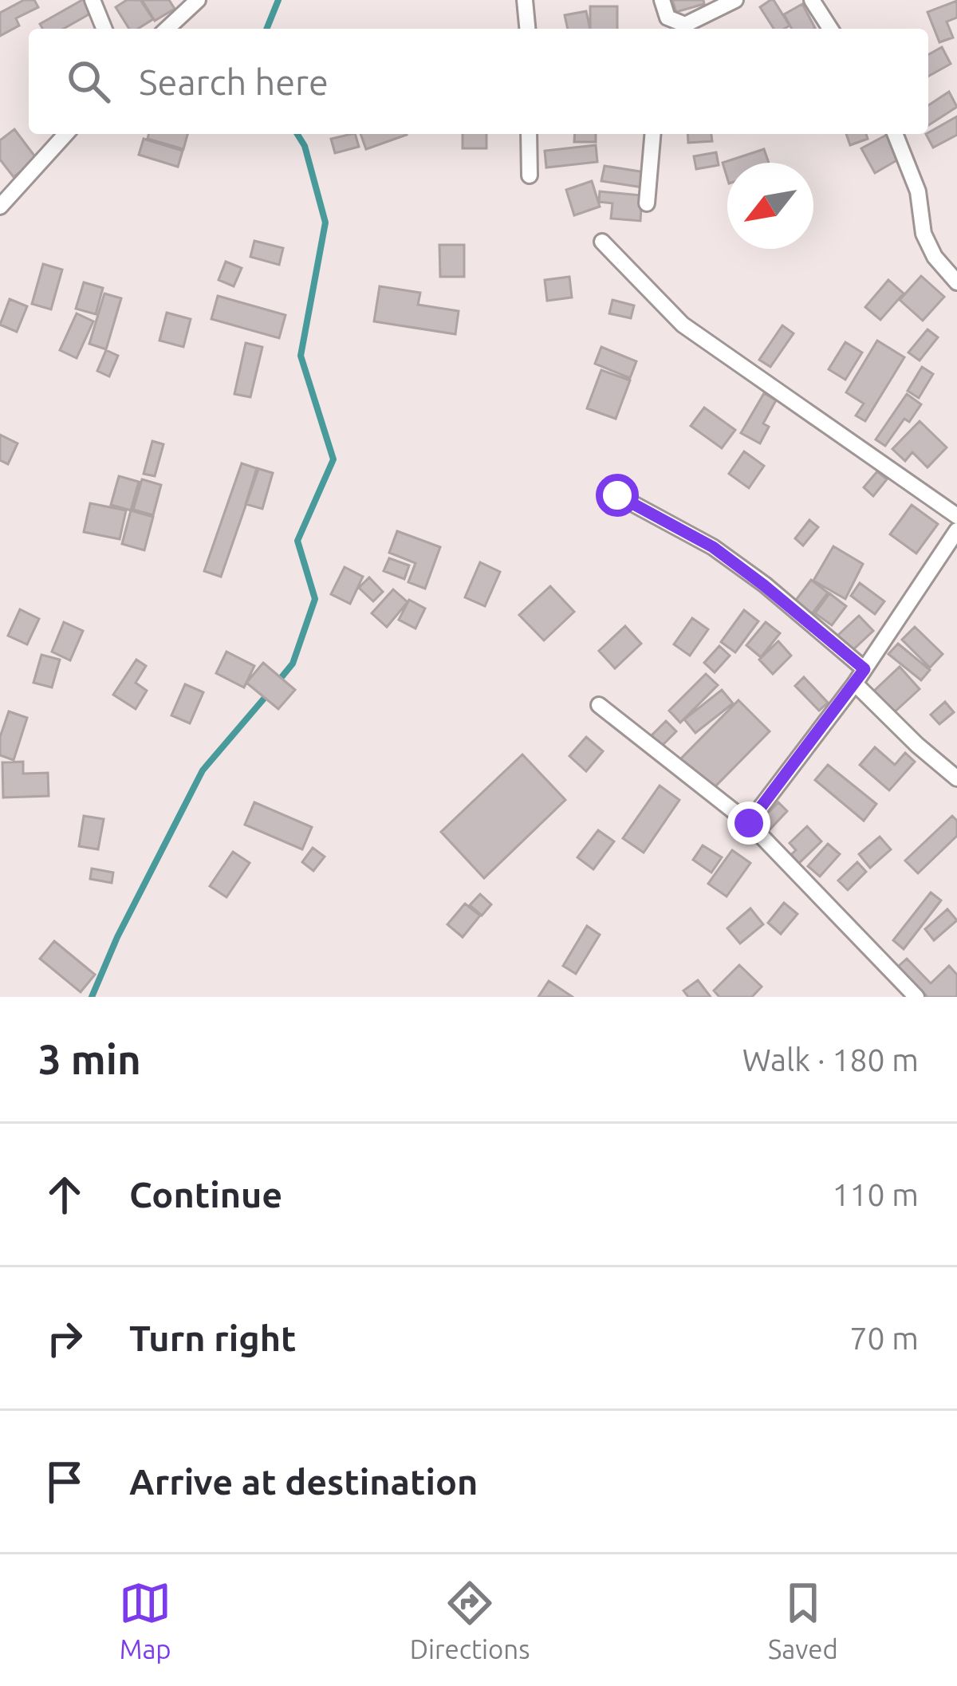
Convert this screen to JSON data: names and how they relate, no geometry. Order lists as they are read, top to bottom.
{
  "north": "bottom left",
  "page": {
    "search": "Search here",
    "heading": ["3 min", "Walk · 180 m"],
    "list": [
      ["Continue", "110 m"],
      ["Turn right", "70 m"],
      "Arrive at destination"
    ],
    "nav": ["Map", "Directions", "Saved"]
  }
}
